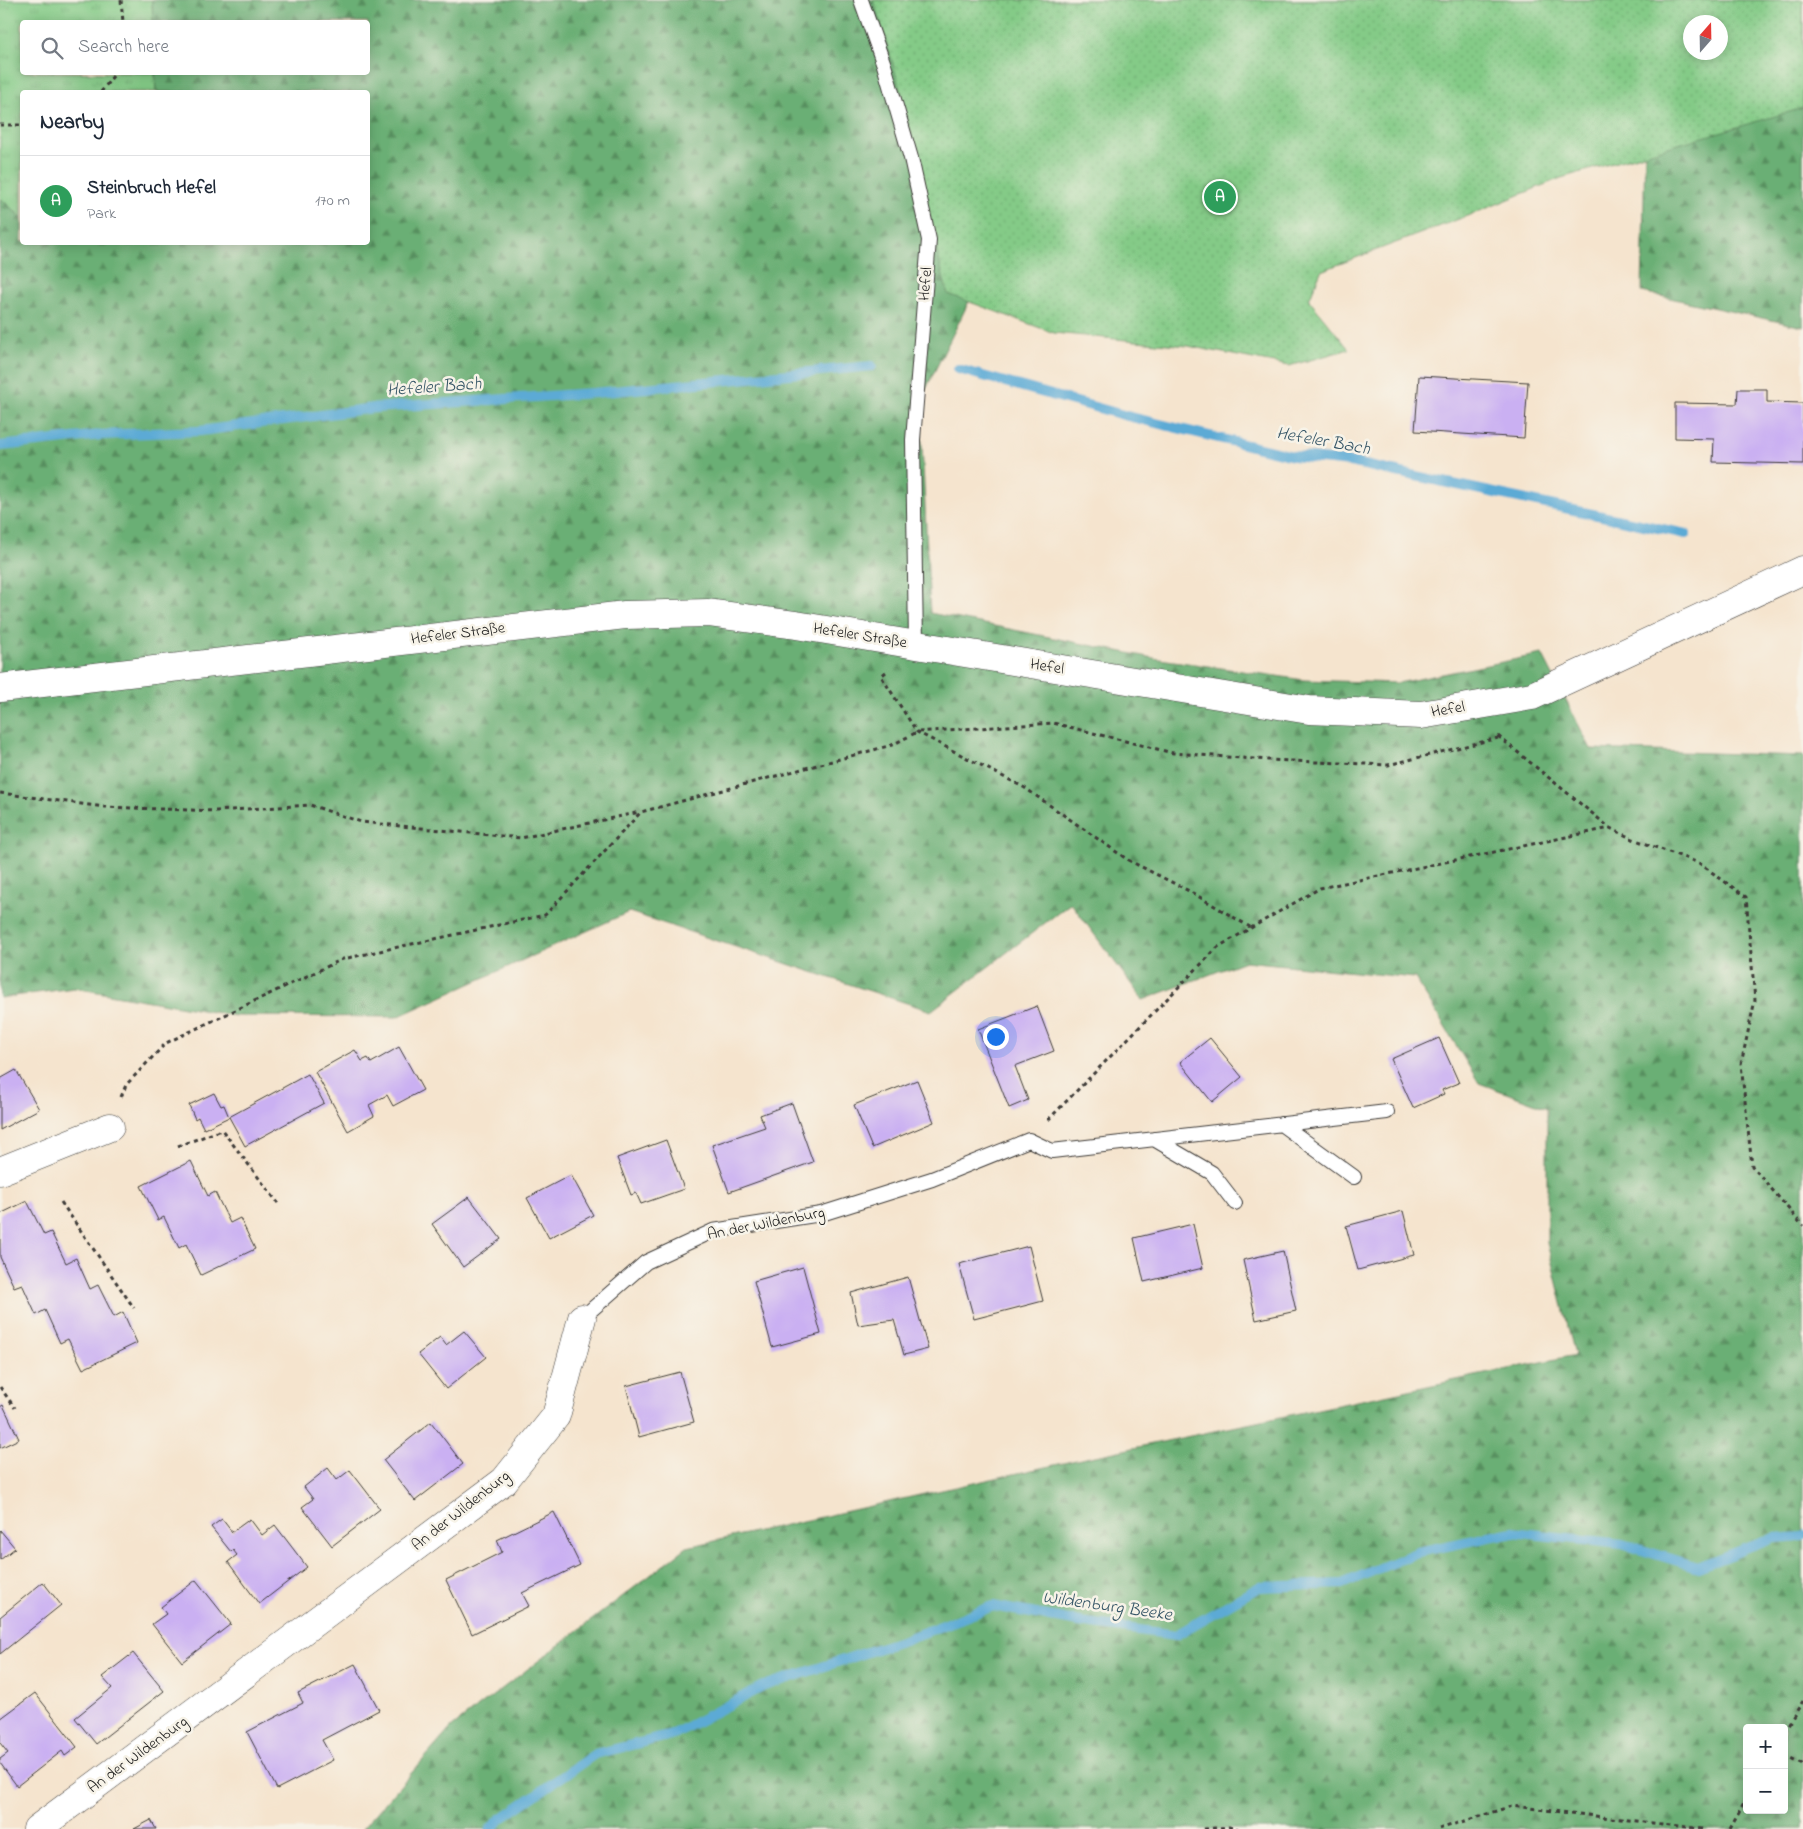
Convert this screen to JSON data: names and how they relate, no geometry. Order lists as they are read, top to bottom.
{
  "streets": {
    "main road": ["Hefel", "Hefeler Straße", "An der Wildenburg"]
  },
  "crossings": [
    ["Hefel", "Hefeler Straße"]
  ],
  "water": ["Hefeler Bach", "Wildenburg Beeke"],
  "north": "top",
  "page": {
    "search": "Search here",
    "heading": "Nearby",
    "list": [
      {
        "mark": "A",
        "name": "Steinbruch Hefel",
        "note": "Park",
        "value": "170 m"
      }
    ],
    "pins": "A",
    "map_buttons": ["+", "−"]
  }
}
